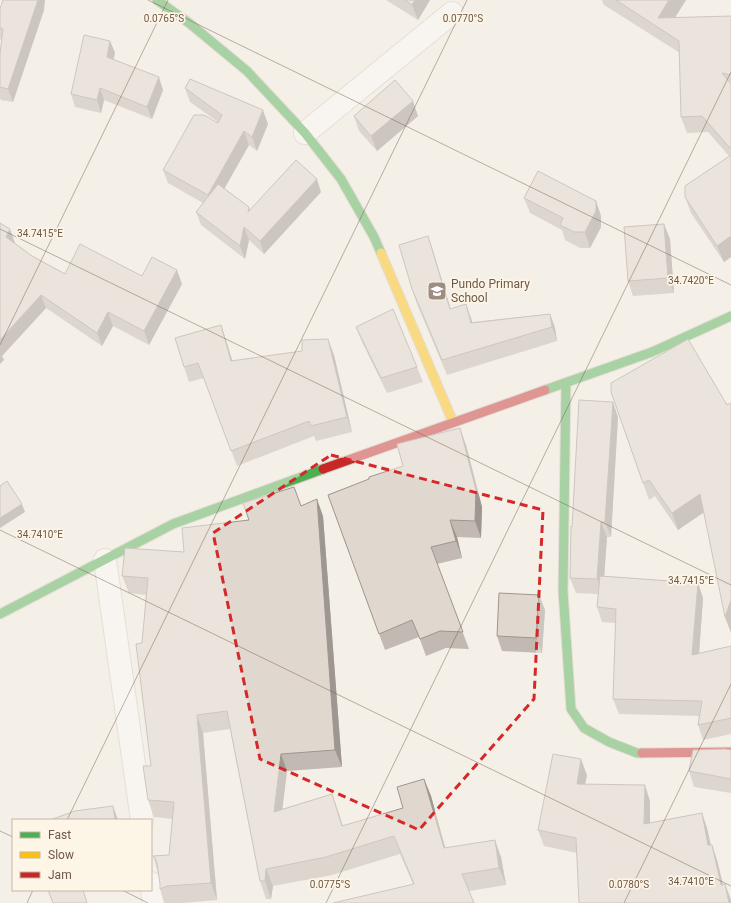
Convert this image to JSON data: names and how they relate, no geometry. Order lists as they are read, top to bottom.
{
  "places": {
    "school or university": ["Pundo Primary School"]
  },
  "legend": ["Fast", "Slow", "Jam"],
  "coordinates": [
    "0.0765°S",
    "0.0770°S",
    "34.7415°E",
    "34.7420°E",
    "34.7410°E",
    "0.0775°S",
    "0.0780°S"
  ]
}
